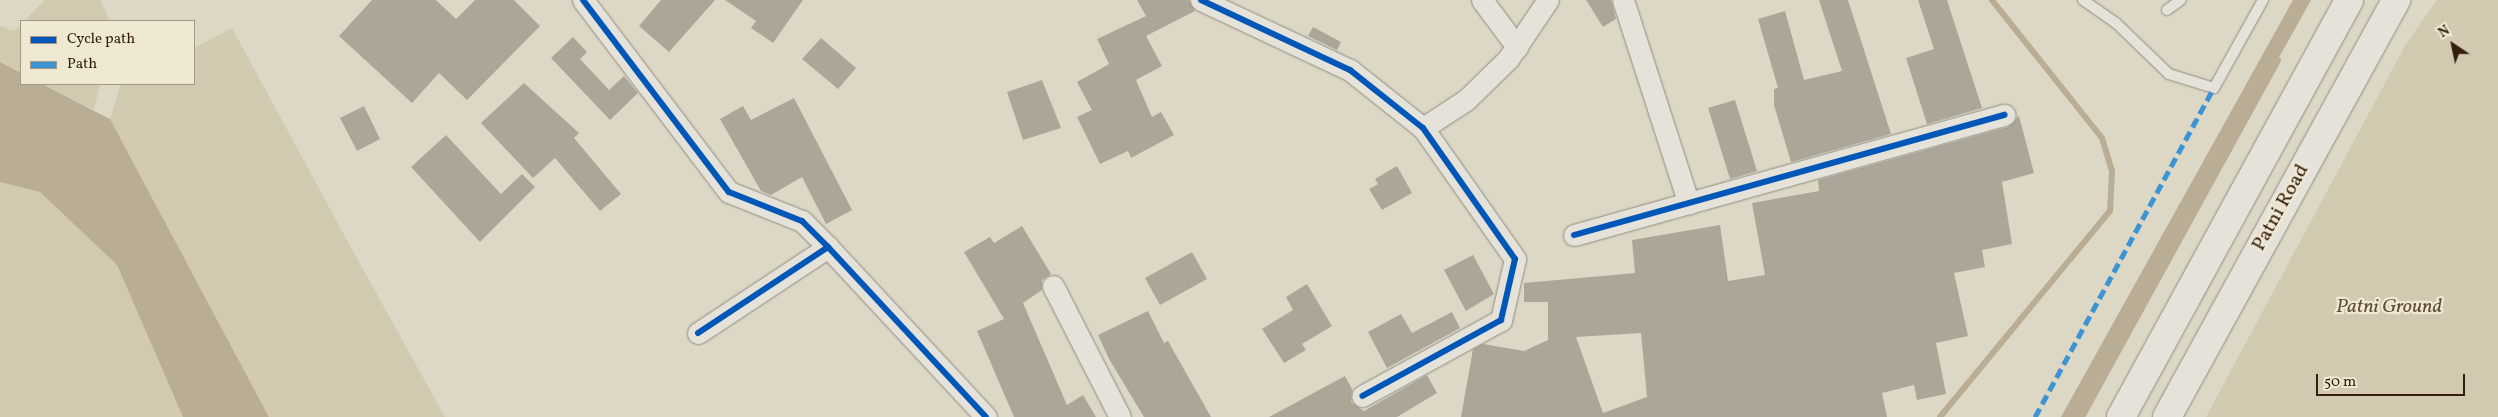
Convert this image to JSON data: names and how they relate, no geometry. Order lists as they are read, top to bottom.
{
  "streets": {
    "main road": ["Patni Road"]
  },
  "parks": ["Patni Ground"],
  "legend": ["Cycle path", "Path"],
  "scale_bar": "50 m",
  "north": "top left"
}
